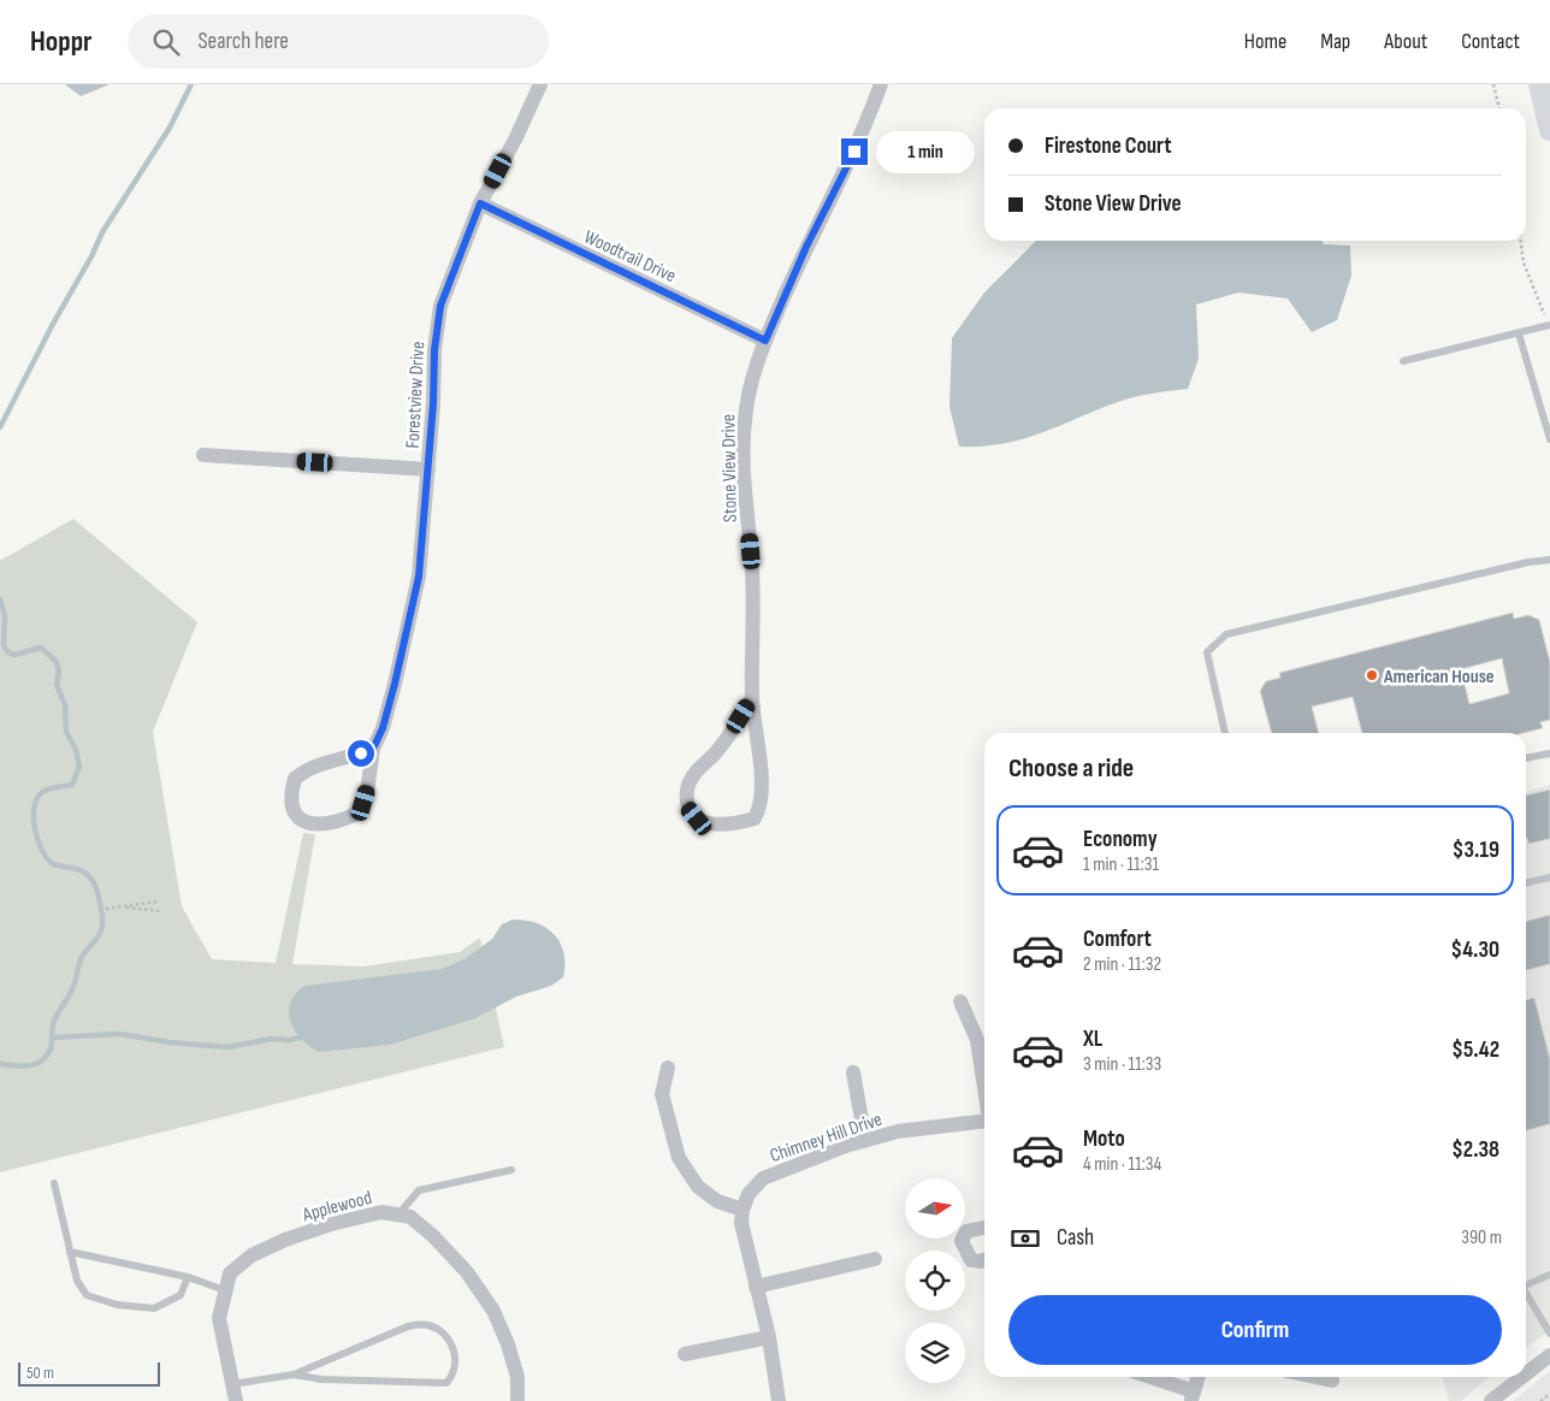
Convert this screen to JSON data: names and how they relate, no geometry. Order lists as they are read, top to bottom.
{
  "streets": {
    "street": [
      "Woodtrail Drive",
      "Forestview Drive",
      "Stone View Drive",
      "Chimney Hill Drive",
      "Applewood"
    ]
  },
  "crossings": [
    ["Woodtrail Drive", "Forestview Drive"],
    ["Woodtrail Drive", "Stone View Drive"]
  ],
  "places": ["American House"],
  "scale_bar": "50 m",
  "north": "right",
  "page": {
    "header": "Hoppr",
    "search": "Search here",
    "nav": [
      "Home",
      "Map",
      "About",
      "Contact"
    ],
    "banner": ["Firestone Court", "Stone View Drive"],
    "bubble": "1 min",
    "heading": "Choose a ride",
    "list": [
      {
        "name": "Economy",
        "note": "1 min · 11:31",
        "value": "$3.19"
      },
      {
        "name": "Comfort",
        "note": "2 min · 11:32",
        "value": "$4.30"
      },
      {
        "name": "XL",
        "note": "3 min · 11:33",
        "value": "$5.42"
      },
      {
        "name": "Moto",
        "note": "4 min · 11:34",
        "value": "$2.38"
      }
    ],
    "pay": ["Cash", "390 m"],
    "buttons": "Confirm",
    "scale": "50 m"
  }
}
